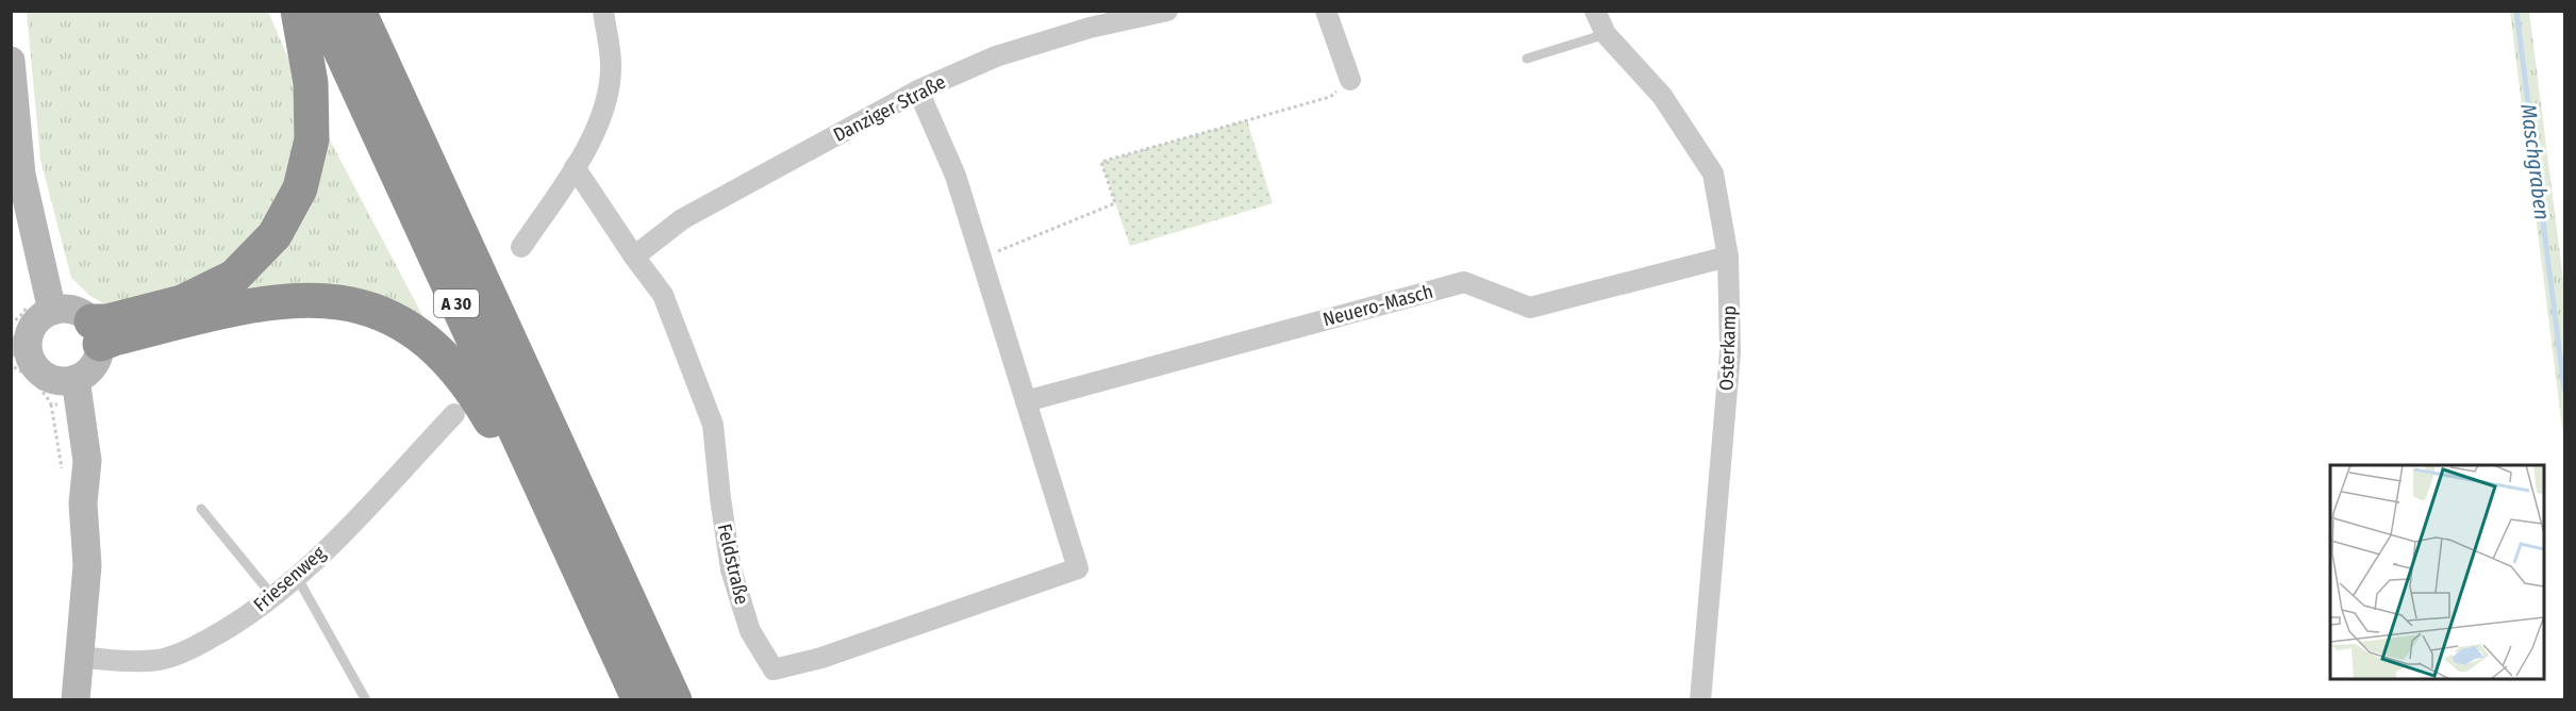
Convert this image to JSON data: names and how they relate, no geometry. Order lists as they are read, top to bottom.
{
  "streets": {
    "highway": ["A 30"],
    "street": [
      "Danziger Straße",
      "Neuero-Masch",
      "Osterkamp",
      "Feldstraße",
      "Friesenweg"
    ]
  },
  "crossings": [
    ["Danziger Straße", "Feldstraße"],
    ["Neuero-Masch", "Osterkamp"],
    ["Neuero-Masch", "Feldstraße"]
  ],
  "water": ["Maschgraben"]
}
